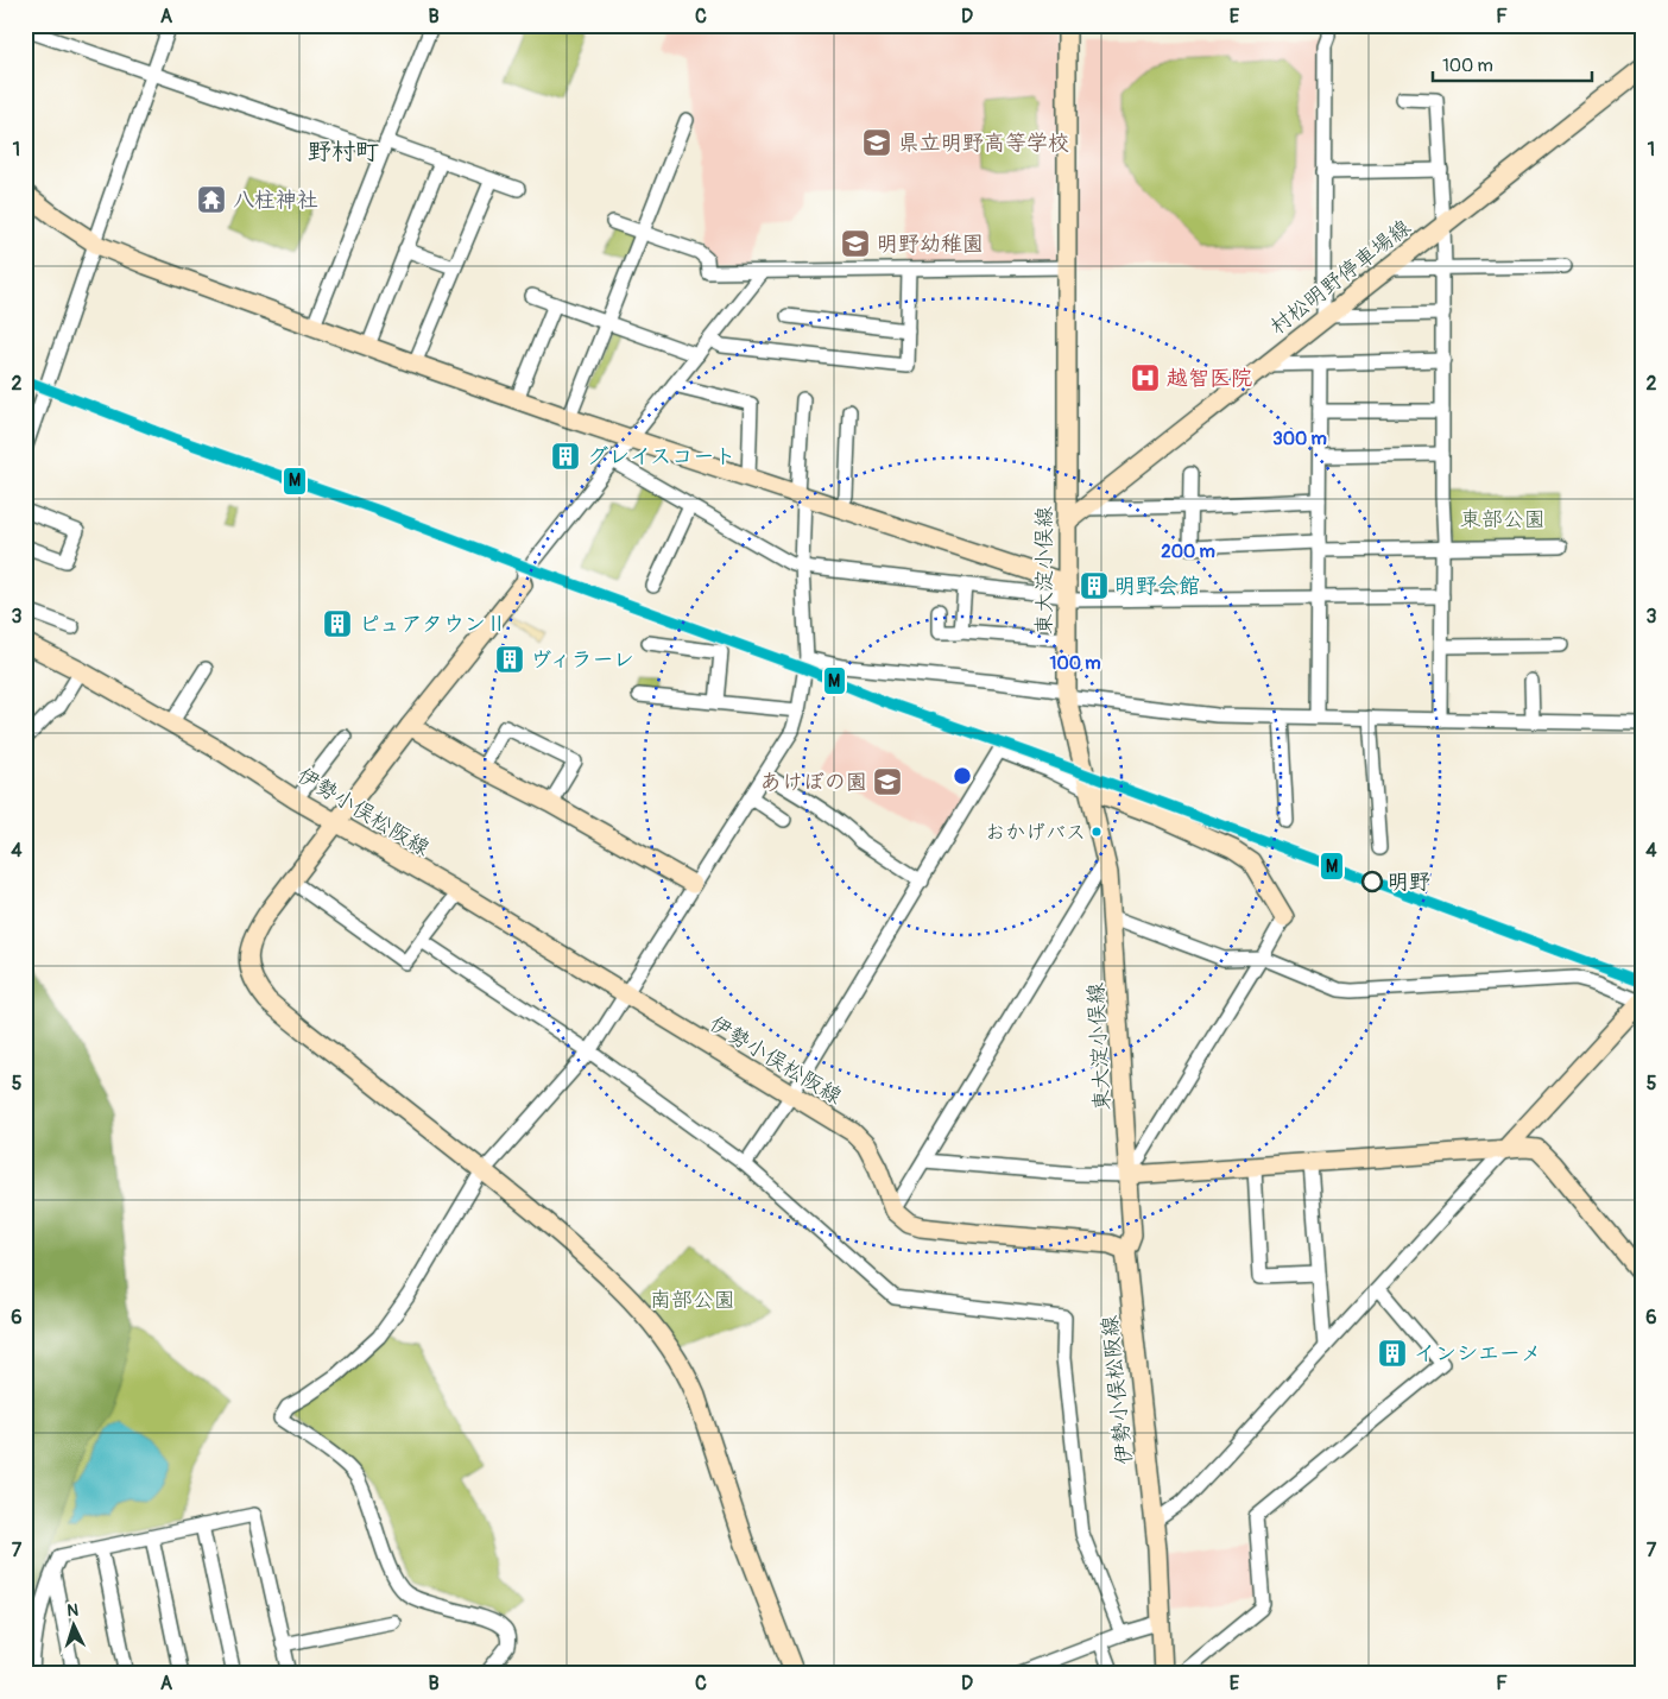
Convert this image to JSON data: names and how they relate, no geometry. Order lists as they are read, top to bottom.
{
  "streets": {
    "main road": ["村松明野停車場線", "東大淀小俣線", "伊勢小俣松阪線"]
  },
  "crossings": [
    ["村松明野停車場線", "東大淀小俣線"],
    ["東大淀小俣線", "伊勢小俣松阪線"]
  ],
  "districts": ["野村町"],
  "parks": ["東部公園", "南部公園"],
  "places": {
    "school or university": ["県立明野高等学校", "明野幼稚園", "あけぼの園"],
    "temple": ["八柱神社"],
    "hospital": ["越智医院"],
    "building": [
      "グレイスコート",
      "明野会館",
      "ピュアタウンⅡ",
      "ヴィラーレ",
      "インシエーメ"
    ],
    "other": ["おかげバス", "明野"]
  },
  "lines": ["transit line M"],
  "scale_bar": "100 m",
  "north": "top",
  "grid": {
    "columns": [
      "A",
      "B",
      "C",
      "D",
      "E",
      "F"
    ],
    "rows": [
      "1",
      "2",
      "3",
      "4",
      "5",
      "6",
      "7"
    ]
  },
  "rings": ["300 m", "200 m", "100 m"]
}
